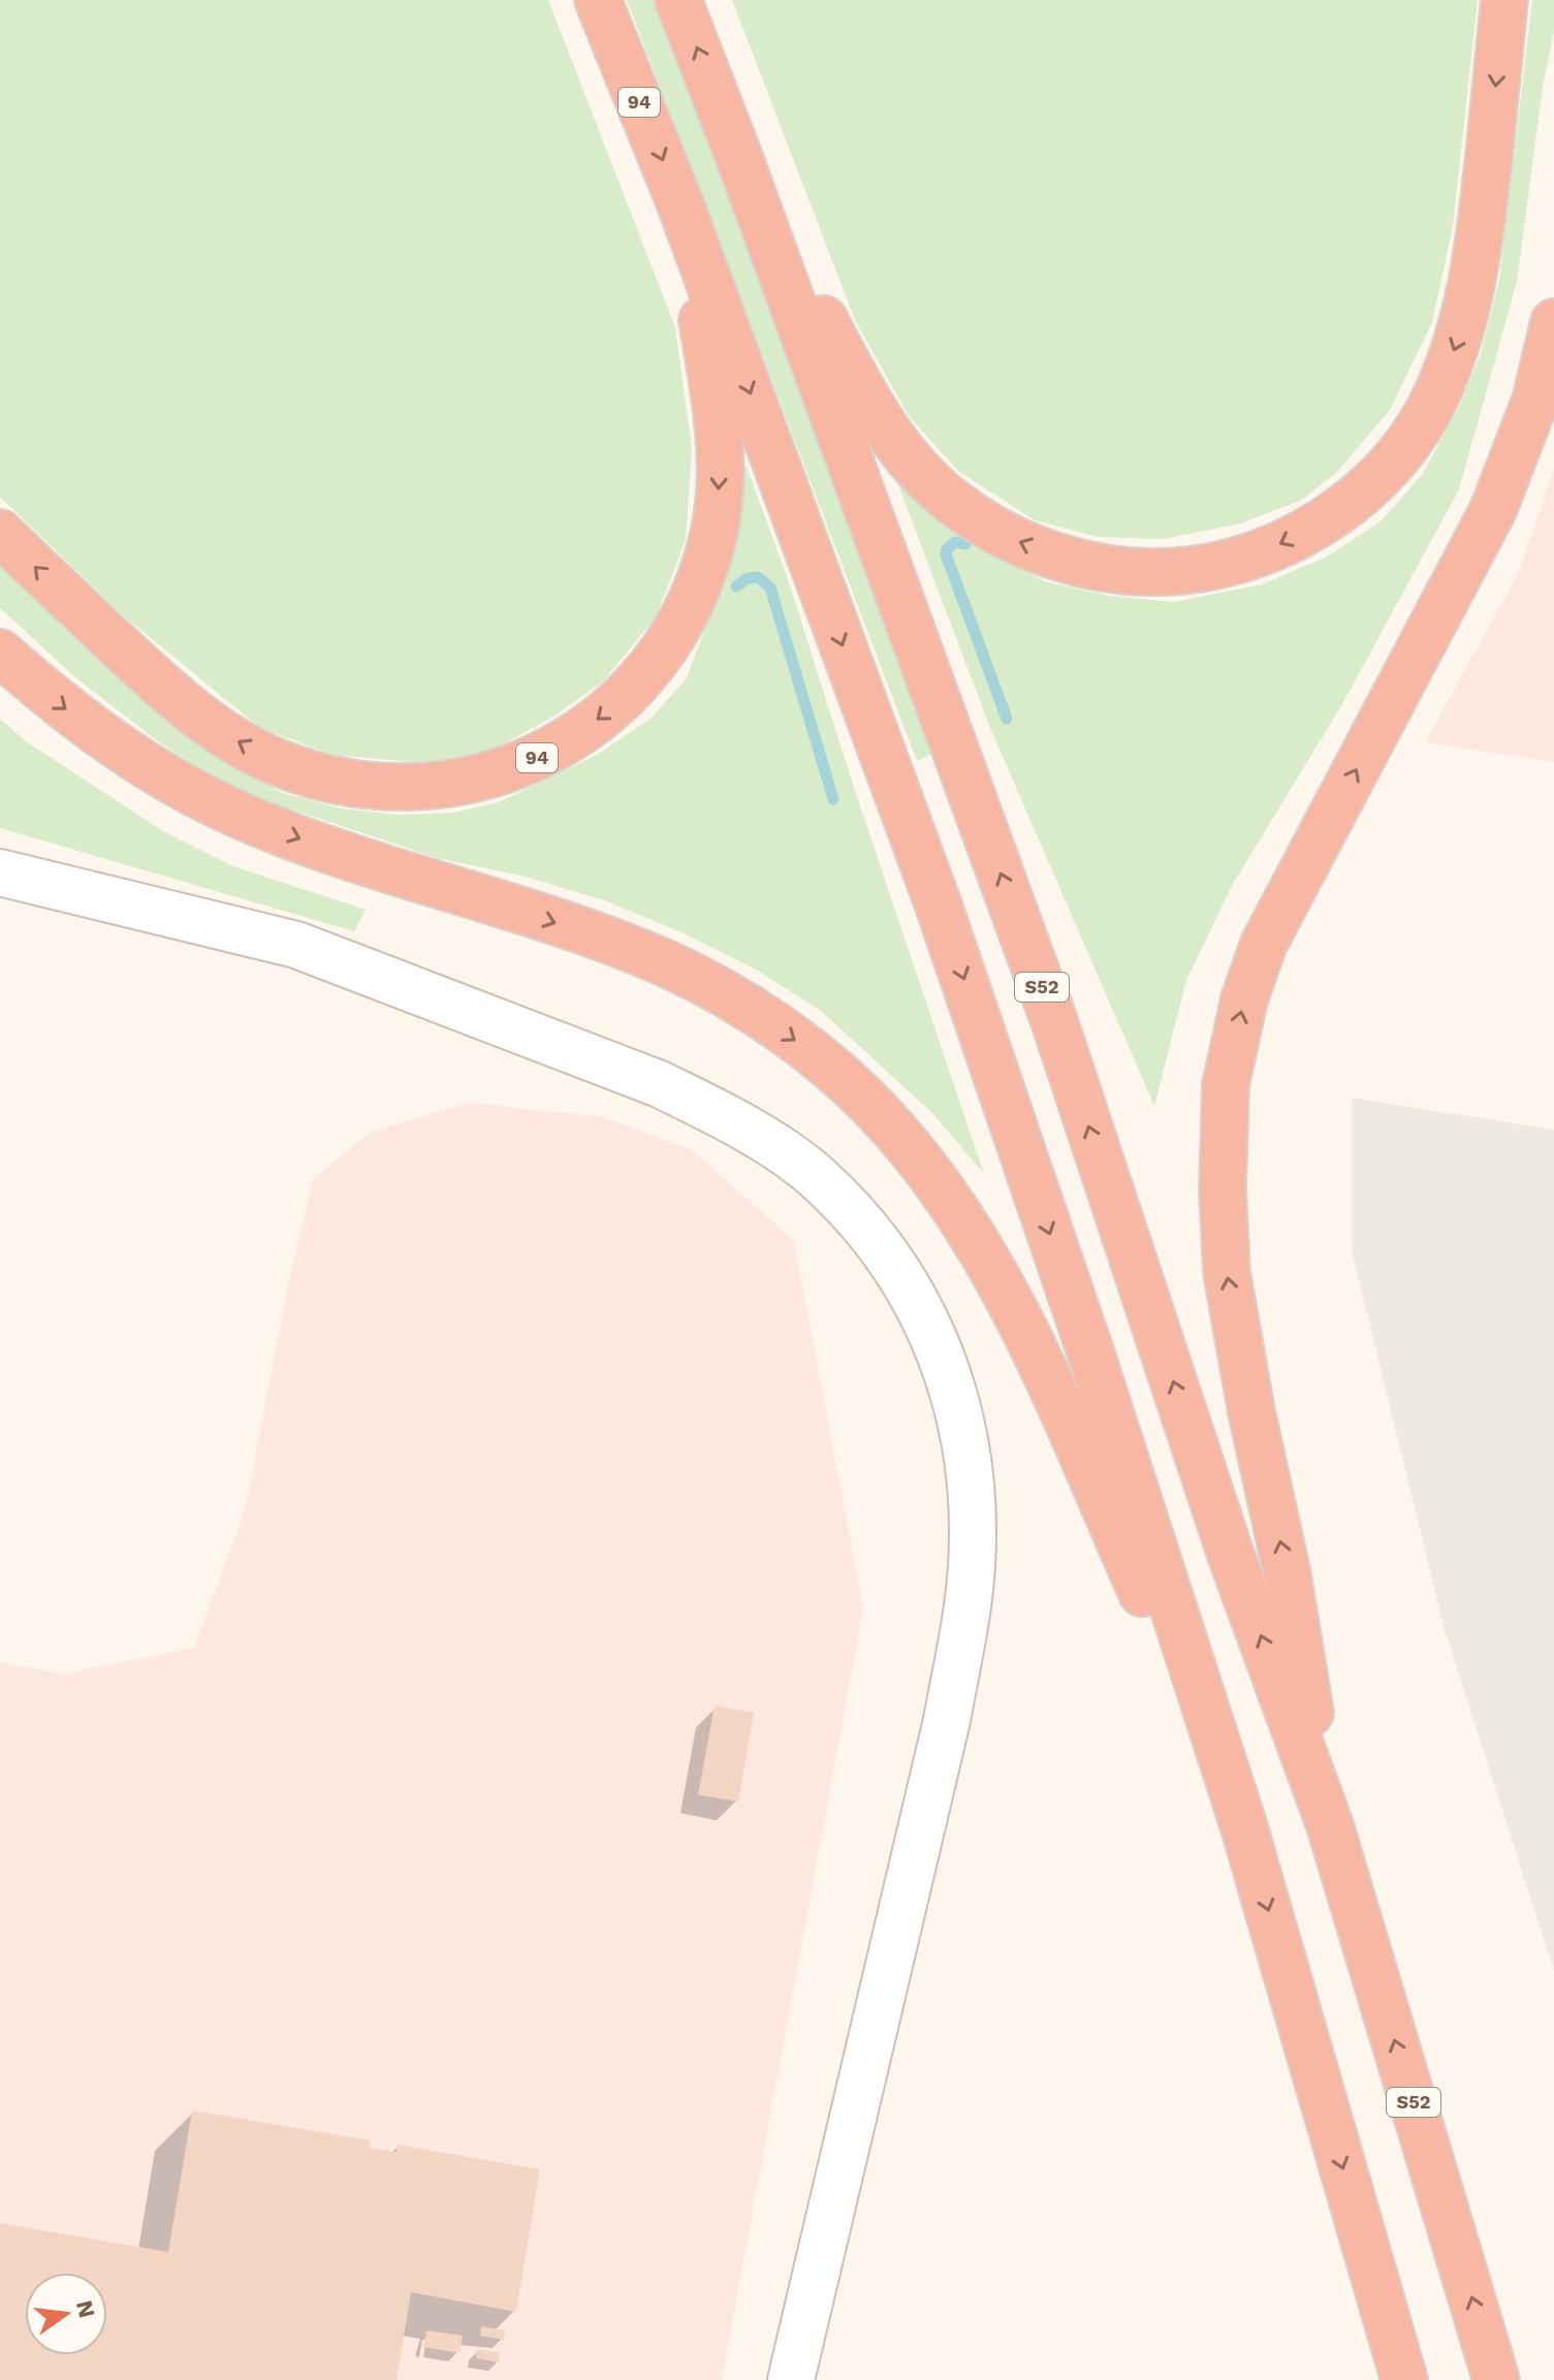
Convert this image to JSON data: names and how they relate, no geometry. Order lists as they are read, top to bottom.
{
  "streets": {
    "highway": ["94", "S52"]
  },
  "north": "right"
}
